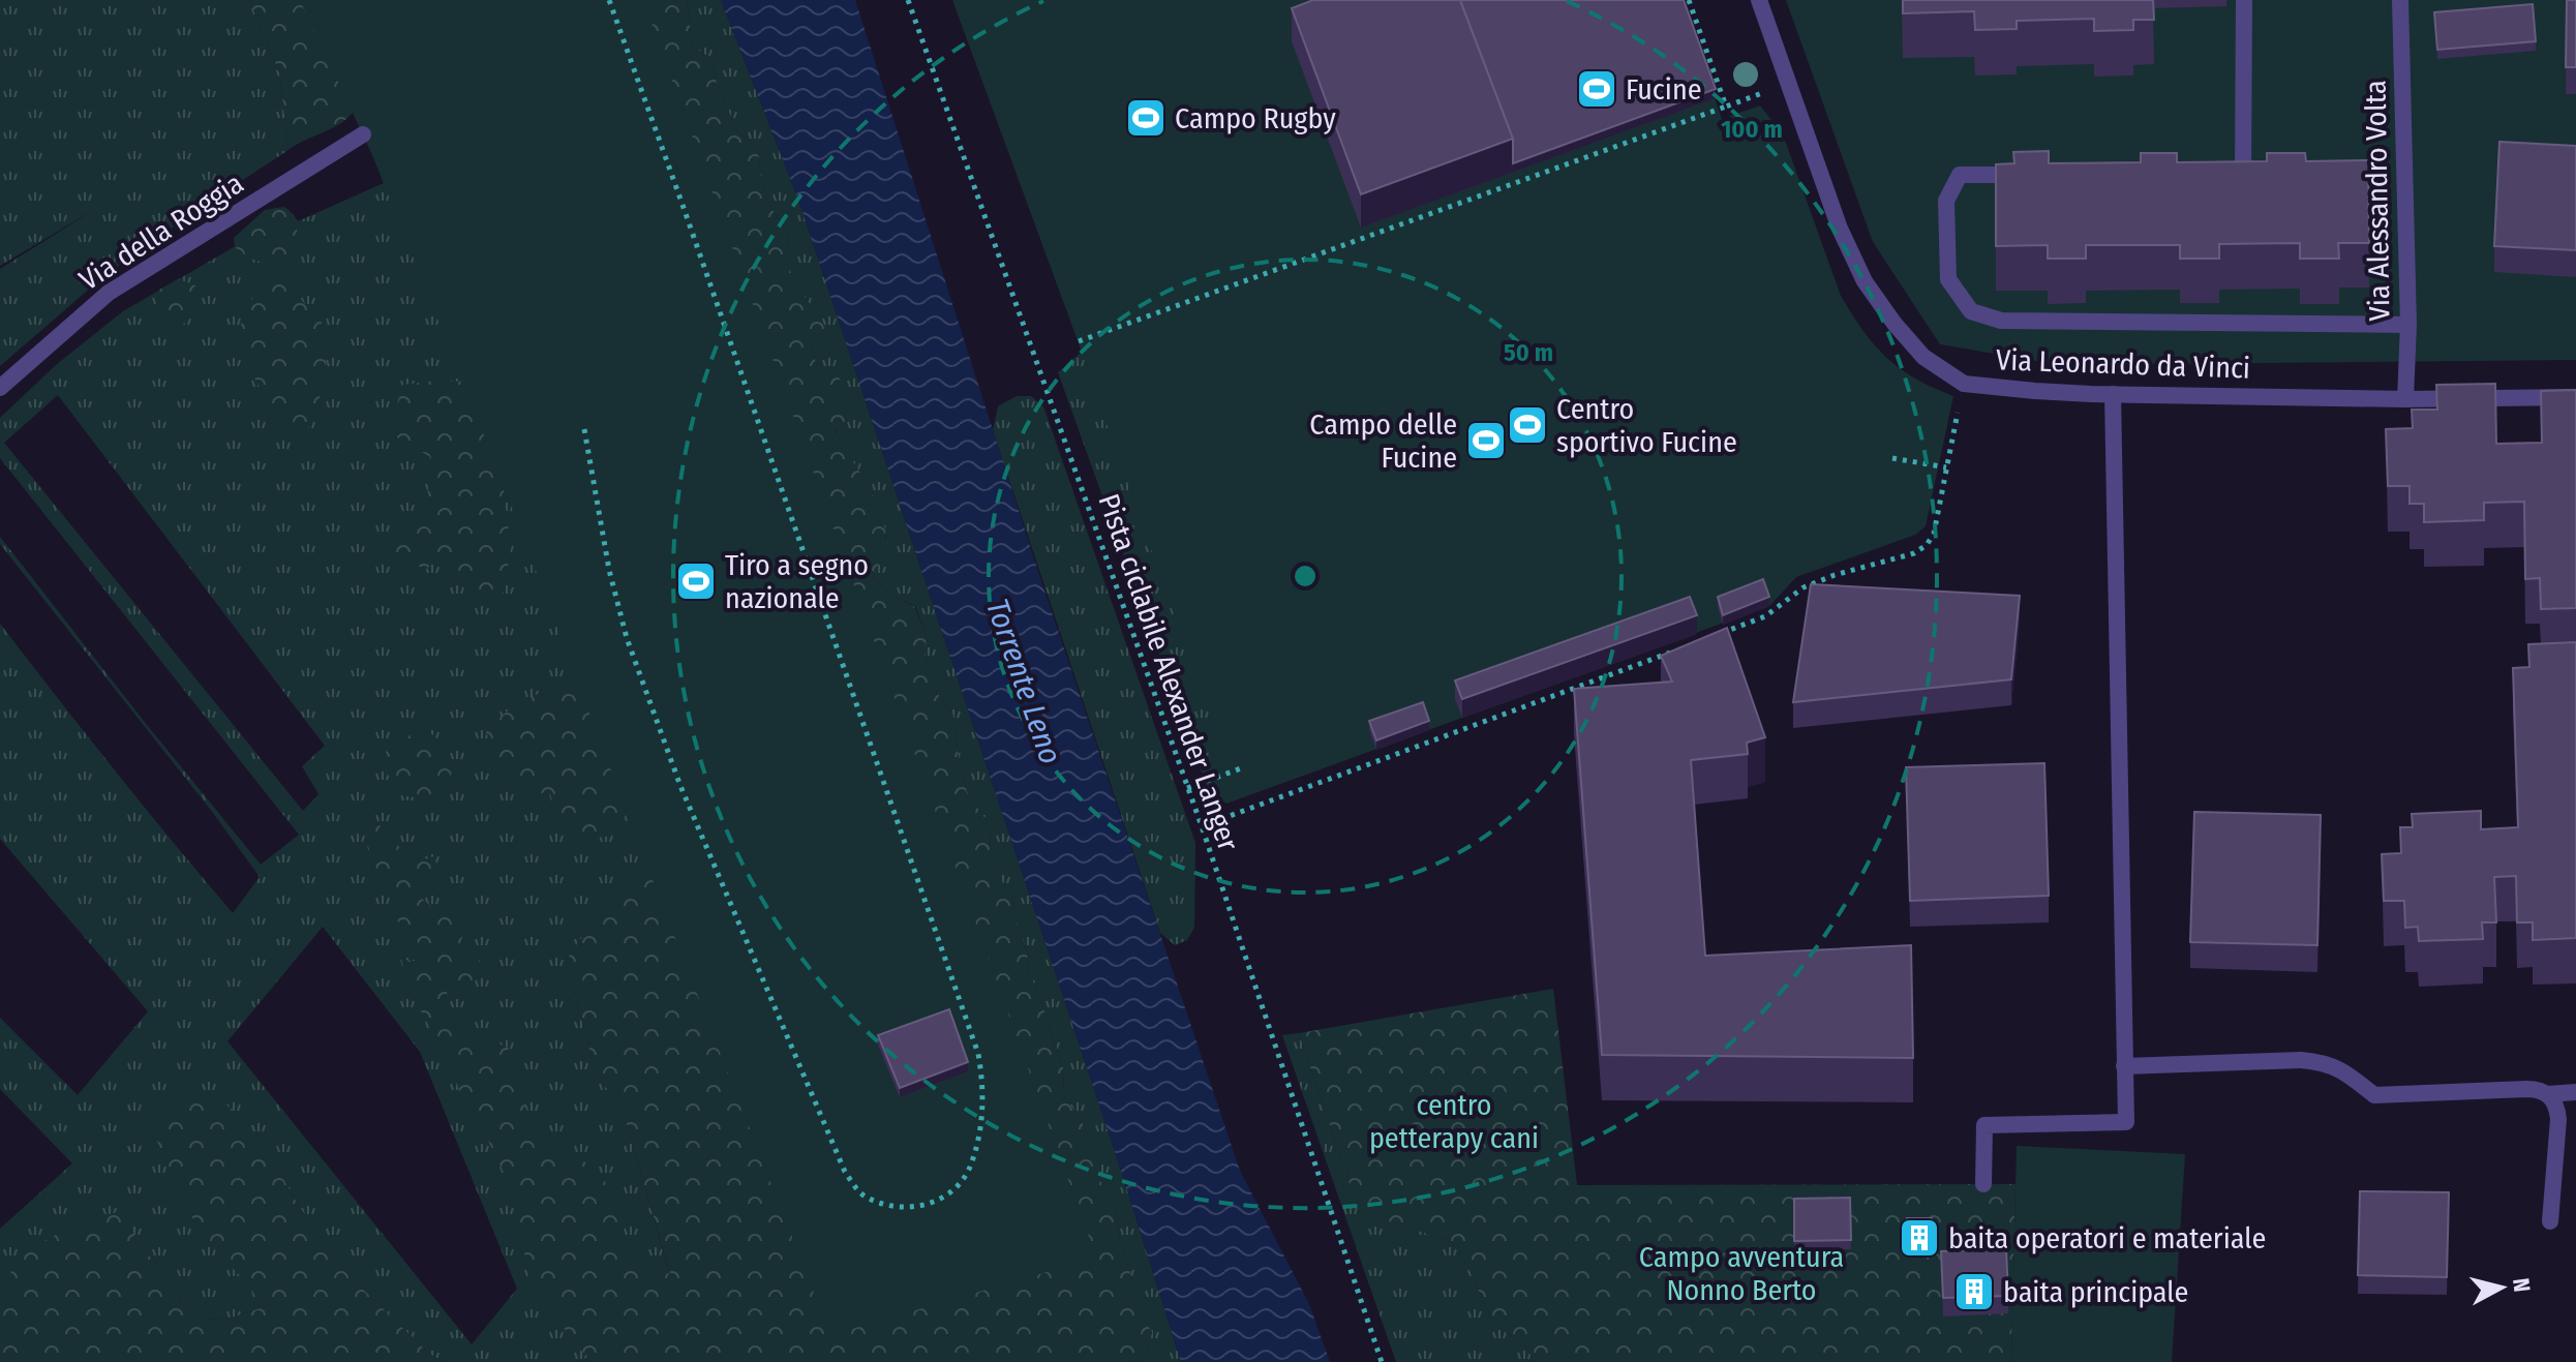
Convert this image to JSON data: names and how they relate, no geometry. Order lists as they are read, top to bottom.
{
  "streets": {
    "street": ["Via Alessandro Volta", "Via della Roggia", "Via Leonardo da Vinci"],
    "path": ["Pista ciclabile Alexander Langer"]
  },
  "crossings": [
    ["Via Alessandro Volta", "Via Leonardo da Vinci"]
  ],
  "water": ["Torrente Leno"],
  "parks": ["centro petterapy cani", "Campo avventura Nonno Berto"],
  "places": {
    "sports": [
      "Fucine",
      "Campo Rugby",
      "Centro sportivo Fucine",
      "Campo delle Fucine",
      "Tiro a segno nazionale"
    ],
    "building": ["baita operatori e materiale", "baita principale"]
  },
  "north": "right",
  "rings": ["100 m", "50 m"]
}
